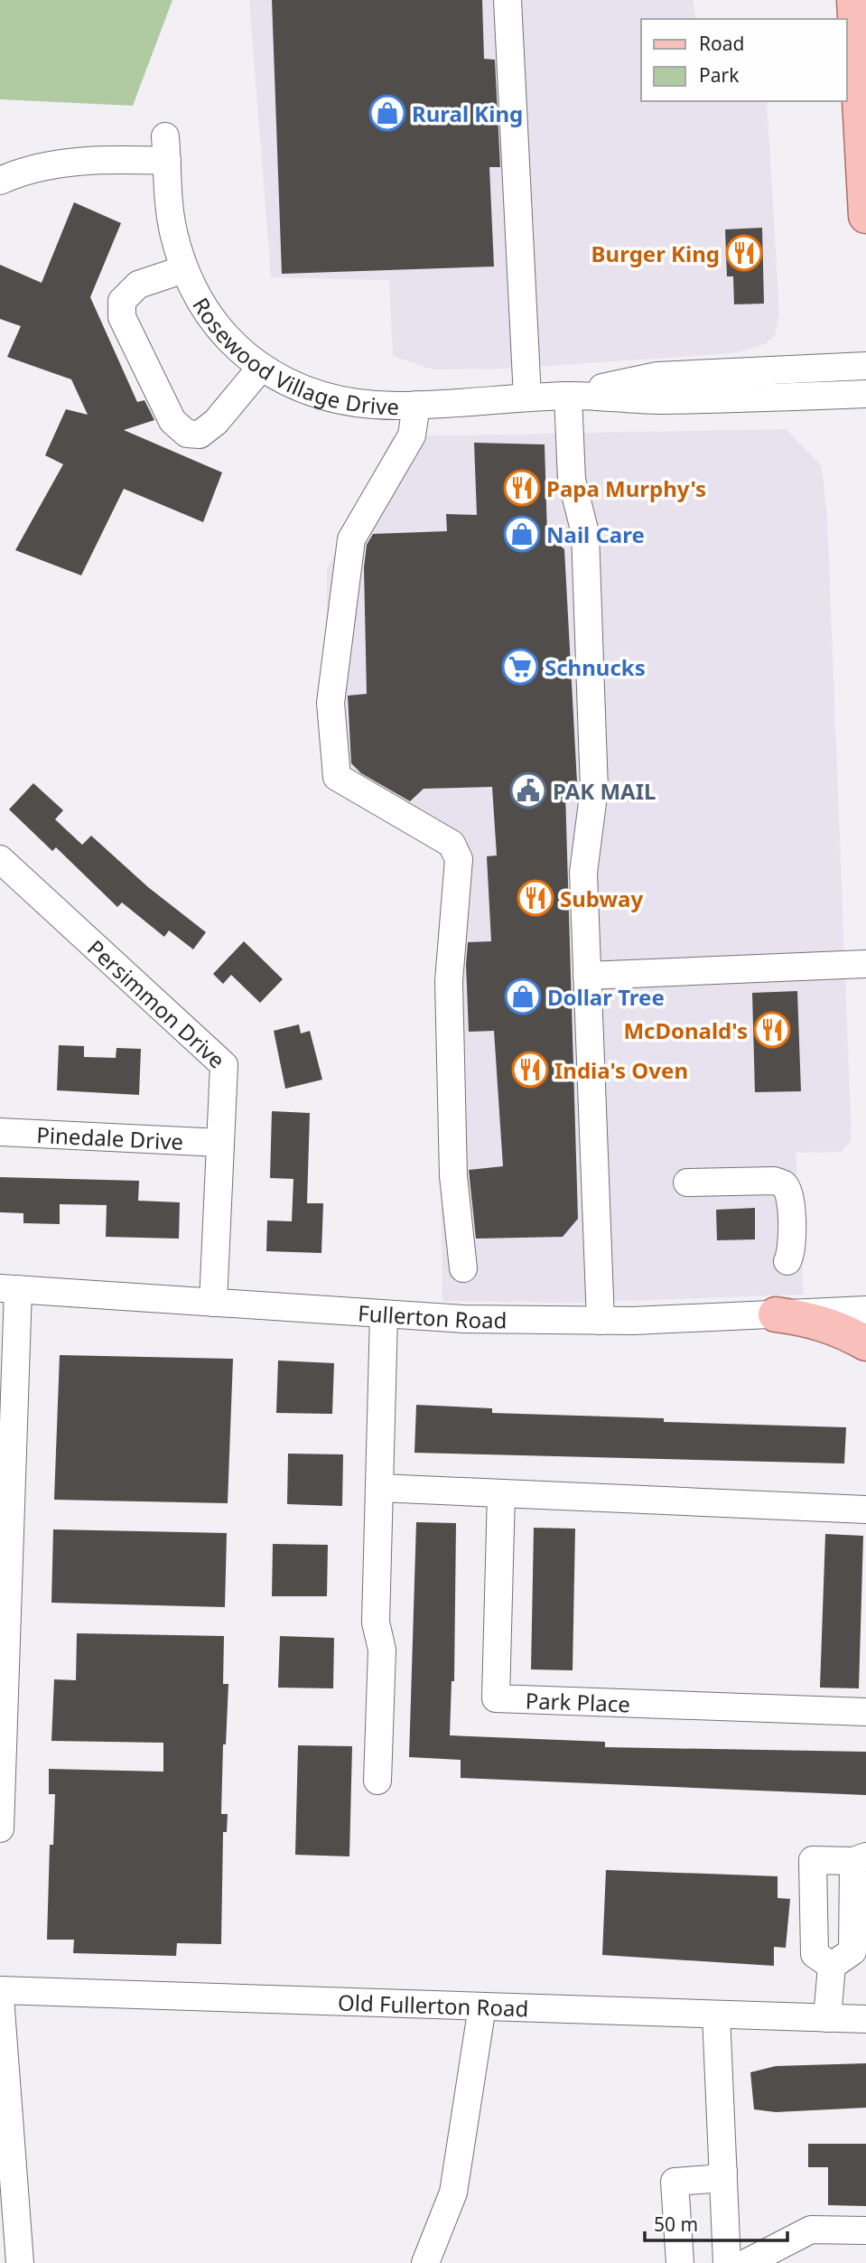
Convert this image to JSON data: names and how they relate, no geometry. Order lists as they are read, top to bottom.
{
  "streets": {
    "street": [
      "Rosewood Village Drive",
      "Persimmon Drive",
      "Pinedale Drive",
      "Fullerton Road",
      "Park Place",
      "Old Fullerton Road"
    ]
  },
  "crossings": [
    ["Persimmon Drive", "Pinedale Drive"],
    ["Persimmon Drive", "Fullerton Road"]
  ],
  "places": {
    "shop": ["Rural King", "Nail Care", "Dollar Tree"],
    "restaurant": [
      "Burger King",
      "Papa Murphy's",
      "Subway",
      "McDonald's",
      "India's Oven"
    ],
    "supermarket": ["Schnucks"],
    "public building": ["PAK MAIL"]
  },
  "legend": ["Road", "Park"],
  "scale_bar": "50 m"
}
